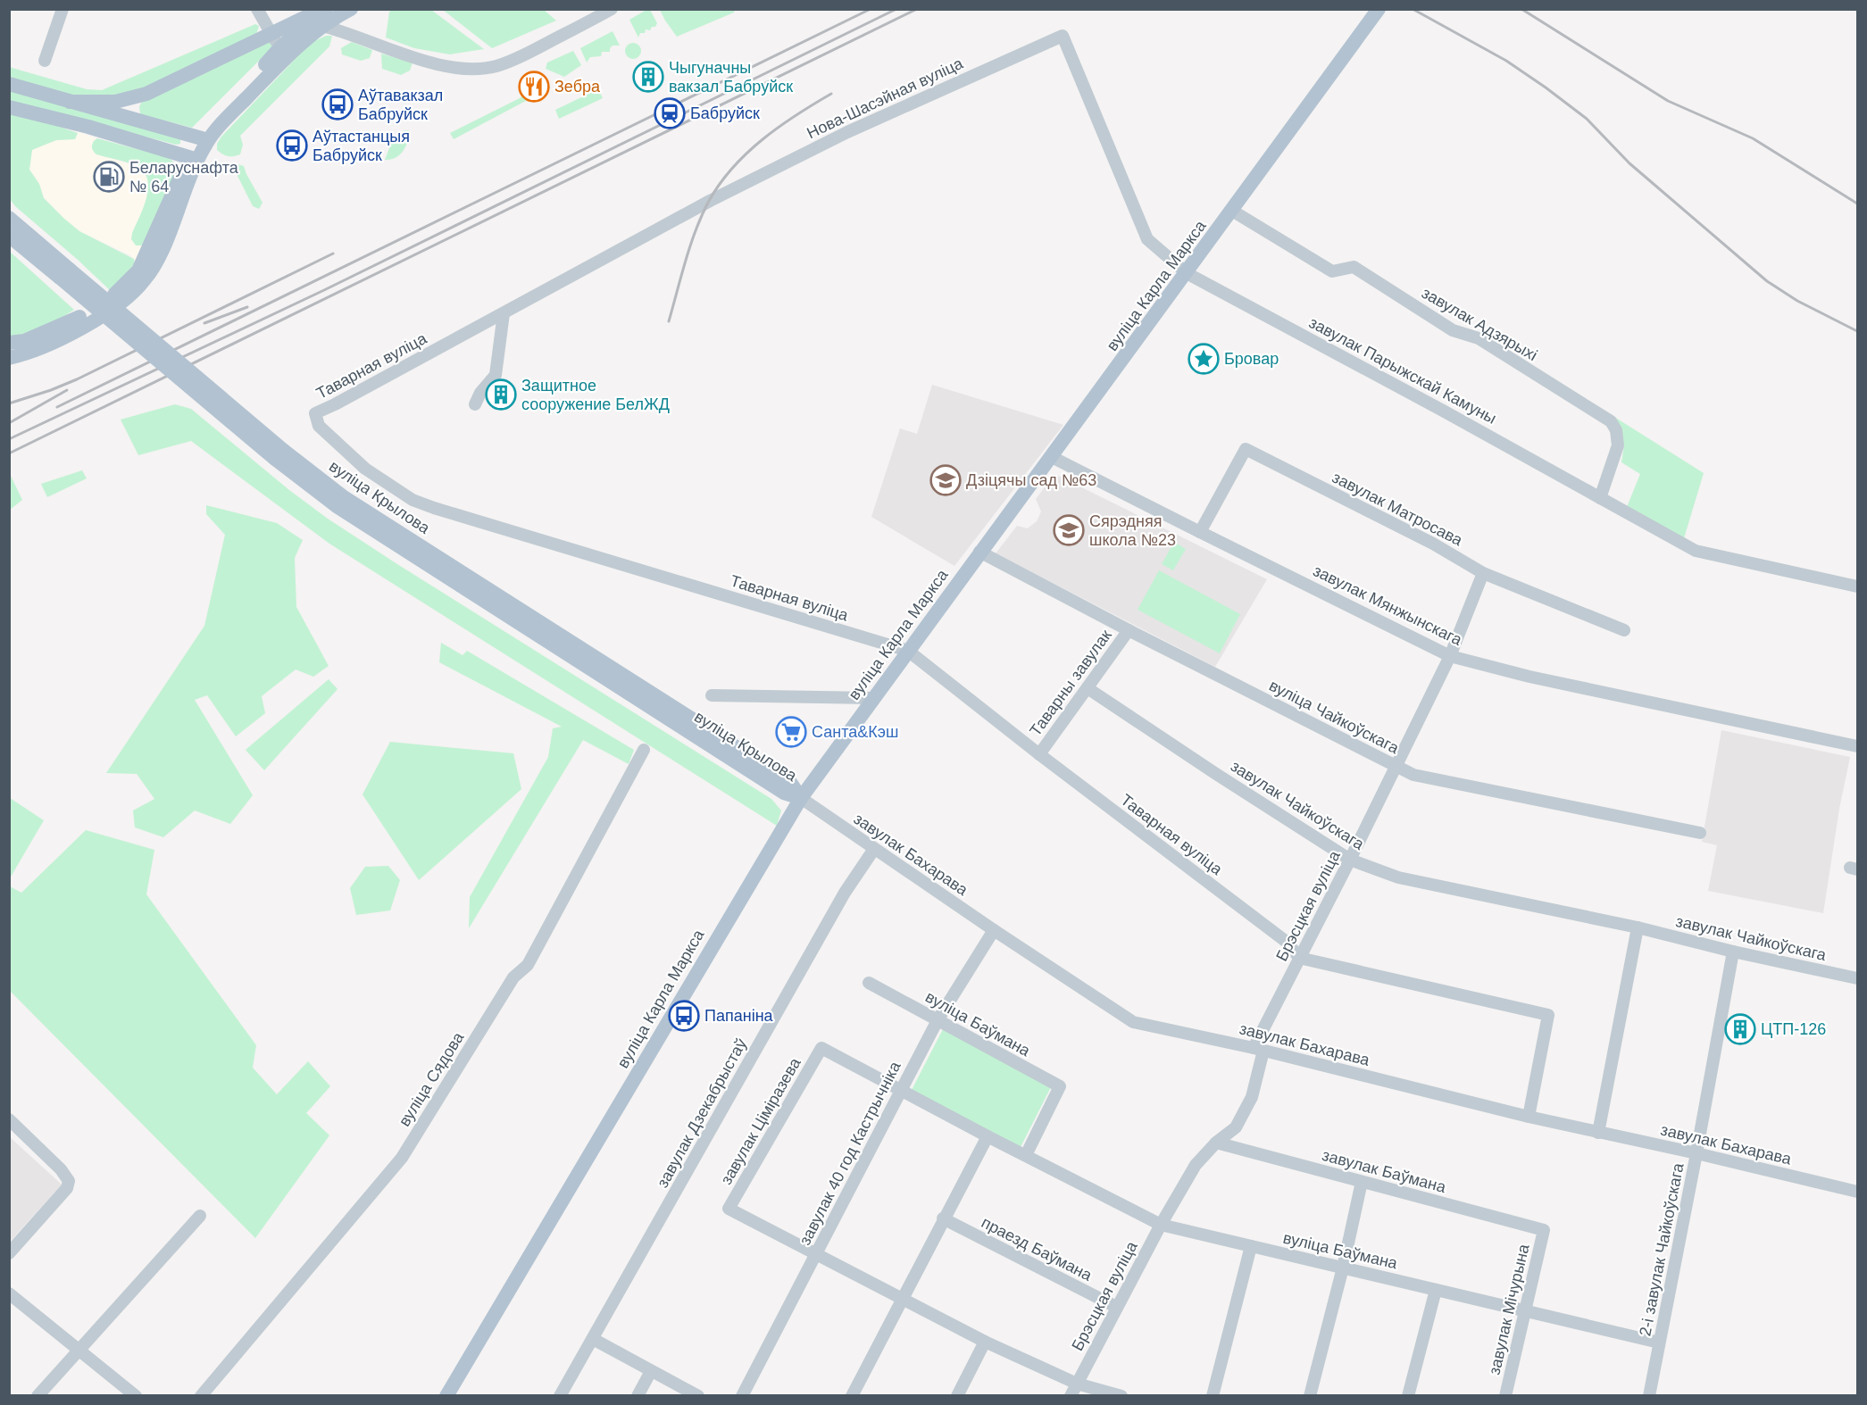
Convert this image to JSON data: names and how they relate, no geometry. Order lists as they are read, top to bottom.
{
  "streets": {
    "main road": ["вуліца Карла Маркса", "вуліца Крылова"],
    "street": [
      "Нова-Шасэйная вуліца",
      "завулак Адзярыхі",
      "Таварная вуліца",
      "завулак Парыжскай Камуны",
      "завулак Матросава",
      "завулак Мянжынскага",
      "Таварны завулак",
      "вуліца Чайкоўскага",
      "завулак Чайкоўскага",
      "завулак Бахарава",
      "Брэсцкая вуліца",
      "вуліца Баўмана",
      "вуліца Сядова",
      "завулак Дзекабрыстаў",
      "завулак Ціміразева",
      "завулак 40 год Кастрычніка",
      "завулак Баўмана",
      "праезд Баўмана",
      "2-і завулак Чайкоўскага",
      "завулак Мічурына"
    ]
  },
  "crossings": [
    ["Нова-Шасэйная вуліца", "Таварная вуліца"],
    ["Нова-Шасэйная вуліца", "завулак Парыжскай Камуны"],
    ["вуліца Карла Маркса", "завулак Адзярыхі"],
    ["вуліца Карла Маркса", "Таварная вуліца"],
    ["вуліца Карла Маркса", "завулак Парыжскай Камуны"],
    ["вуліца Карла Маркса", "вуліца Крылова"],
    ["вуліца Карла Маркса", "завулак Мянжынскага"],
    ["вуліца Карла Маркса", "вуліца Чайкоўскага"],
    ["вуліца Карла Маркса", "завулак Бахарава"],
    ["завулак Адзярыхі", "завулак Парыжскай Камуны"],
    ["Таварная вуліца", "Таварны завулак"],
    ["Таварная вуліца", "Брэсцкая вуліца"],
    ["вуліца Крылова", "завулак Бахарава"],
    ["завулак Матросава", "завулак Мянжынскага"],
    ["завулак Матросава", "Брэсцкая вуліца"],
    ["завулак Мянжынскага", "Брэсцкая вуліца"],
    ["Таварны завулак", "вуліца Чайкоўскага"],
    ["Таварны завулак", "завулак Чайкоўскага"],
    ["вуліца Чайкоўскага", "Брэсцкая вуліца"],
    ["завулак Чайкоўскага", "Брэсцкая вуліца"],
    ["завулак Чайкоўскага", "2-і завулак Чайкоўскага"],
    ["завулак Бахарава", "Брэсцкая вуліца"],
    ["завулак Бахарава", "завулак Дзекабрыстаў"],
    ["завулак Бахарава", "завулак 40 год Кастрычніка"],
    ["завулак Бахарава", "2-і завулак Чайкоўскага"],
    ["Брэсцкая вуліца", "вуліца Баўмана"],
    ["Брэсцкая вуліца", "завулак Ціміразева"],
    ["Брэсцкая вуліца", "завулак Баўмана"],
    ["Брэсцкая вуліца", "праезд Баўмана"],
    ["вуліца Баўмана", "завулак Ціміразева"],
    ["вуліца Баўмана", "завулак 40 год Кастрычніка"],
    ["вуліца Баўмана", "2-і завулак Чайкоўскага"],
    ["вуліца Баўмана", "завулак Мічурына"],
    ["завулак Ціміразева", "завулак 40 год Кастрычніка"],
    ["завулак Баўмана", "завулак Мічурына"]
  ],
  "places": {
    "building": ["Чыгуначны вакзал Бабруйск", "Защитное сооружение БелЖД", "ЦТП-126"],
    "restaurant": ["Зебра"],
    "bus stop": ["Аўтавакзал Бабруйск", "Аўтастанцыя Бабруйск", "Папаніна"],
    "station": ["Бабруйск"],
    "fuel station": ["Беларуснафта № 64"],
    "place": ["Бровар"],
    "school or university": ["Дзіцячы сад №63", "Сярэдняя школа №23"],
    "supermarket": ["Санта&Кэш"]
  }
}
